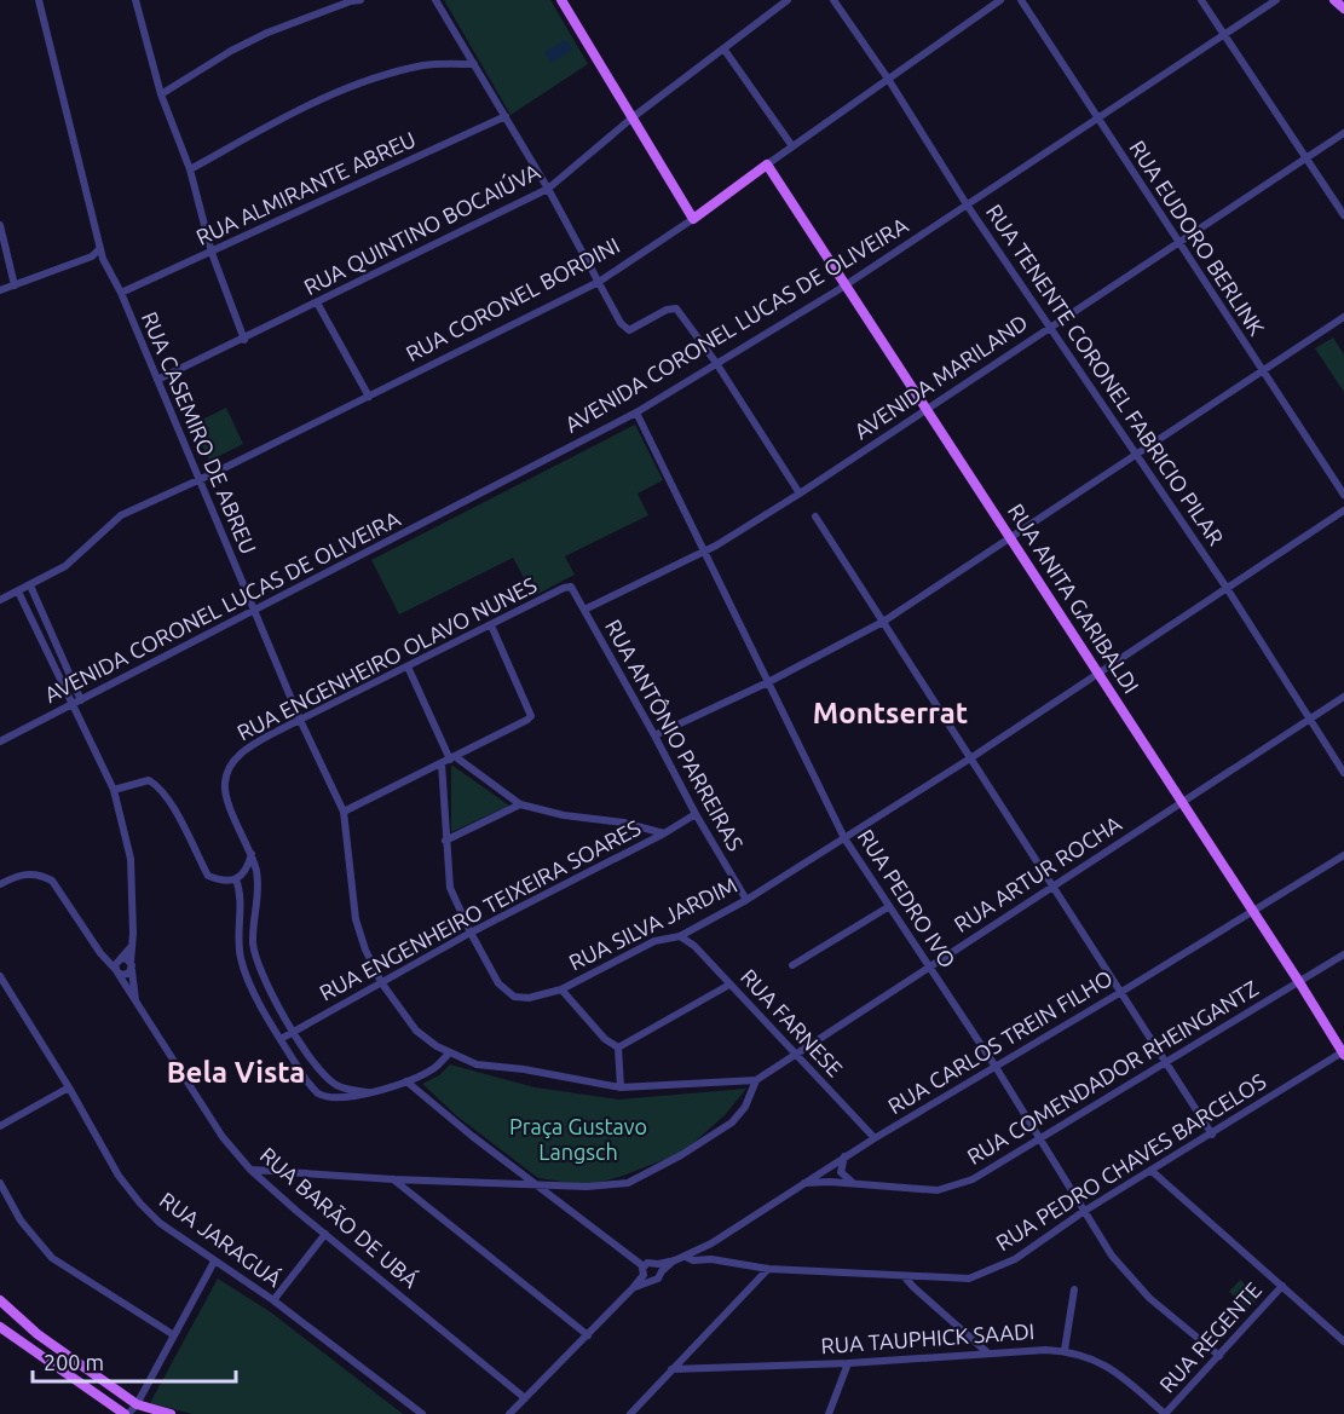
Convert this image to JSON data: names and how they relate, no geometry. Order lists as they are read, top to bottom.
{
  "streets": {
    "main road": ["RUA CORONEL BORDINI", "RUA ANITA GARIBALDI"],
    "street": [
      "RUA ALMIRANTE ABREU",
      "RUA QUINTINO BOCAIÚVA",
      "RUA EUDORO BERLINK",
      "AVENIDA CORONEL LUCAS DE OLIVEIRA",
      "RUA TENENTE CORONEL FABRICIO PILAR",
      "AVENIDA MARILAND",
      "RUA CASEMIRO DE ABREU",
      "RUA ENGENHEIRO OLAVO NUNES",
      "RUA ANTÔNIO PARREIRAS",
      "RUA ARTUR ROCHA",
      "RUA PEDRO IVO",
      "RUA ENGENHEIRO TEIXEIRA SOARES",
      "RUA SILVA JARDIM",
      "RUA FARNESE",
      "RUA CARLOS TREIN FILHO",
      "RUA COMENDADOR RHEINGANTZ",
      "RUA PEDRO CHAVES BARCELOS",
      "RUA BARÃO DE UBÁ",
      "RUA JARAGUÁ",
      "RUA REGENTE",
      "RUA TAUPHICK SAADI"
    ]
  },
  "crossings": [
    ["RUA ALMIRANTE ABREU", "RUA CASEMIRO DE ABREU"],
    ["RUA QUINTINO BOCAIÚVA", "RUA CASEMIRO DE ABREU"],
    ["RUA EUDORO BERLINK", "AVENIDA CORONEL LUCAS DE OLIVEIRA"],
    ["RUA EUDORO BERLINK", "AVENIDA MARILAND"],
    ["RUA CORONEL BORDINI", "RUA TENENTE CORONEL FABRICIO PILAR"],
    ["RUA CORONEL BORDINI", "RUA CASEMIRO DE ABREU"],
    ["RUA CORONEL BORDINI", "RUA ANITA GARIBALDI"],
    ["AVENIDA CORONEL LUCAS DE OLIVEIRA", "RUA TENENTE CORONEL FABRICIO PILAR"],
    ["AVENIDA CORONEL LUCAS DE OLIVEIRA", "RUA CASEMIRO DE ABREU"],
    ["AVENIDA CORONEL LUCAS DE OLIVEIRA", "RUA ANITA GARIBALDI"],
    ["AVENIDA CORONEL LUCAS DE OLIVEIRA", "RUA PEDRO IVO"],
    ["RUA TENENTE CORONEL FABRICIO PILAR", "AVENIDA MARILAND"],
    ["RUA TENENTE CORONEL FABRICIO PILAR", "RUA ARTUR ROCHA"],
    ["RUA TENENTE CORONEL FABRICIO PILAR", "RUA SILVA JARDIM"],
    ["AVENIDA MARILAND", "RUA ANITA GARIBALDI"],
    ["AVENIDA MARILAND", "RUA ANTÔNIO PARREIRAS"],
    ["AVENIDA MARILAND", "RUA PEDRO IVO"],
    ["RUA CASEMIRO DE ABREU", "RUA ENGENHEIRO OLAVO NUNES"],
    ["RUA CASEMIRO DE ABREU", "RUA ARTUR ROCHA"],
    ["RUA CASEMIRO DE ABREU", "RUA ENGENHEIRO TEIXEIRA SOARES"],
    ["RUA ANITA GARIBALDI", "RUA ARTUR ROCHA"],
    ["RUA ANITA GARIBALDI", "RUA SILVA JARDIM"],
    ["RUA ANITA GARIBALDI", "RUA CARLOS TREIN FILHO"],
    ["RUA ANITA GARIBALDI", "RUA COMENDADOR RHEINGANTZ"],
    ["RUA ANITA GARIBALDI", "RUA PEDRO CHAVES BARCELOS"],
    ["RUA ENGENHEIRO OLAVO NUNES", "RUA ANTÔNIO PARREIRAS"],
    ["RUA ANTÔNIO PARREIRAS", "RUA ENGENHEIRO TEIXEIRA SOARES"],
    ["RUA ANTÔNIO PARREIRAS", "RUA SILVA JARDIM"],
    ["RUA ARTUR ROCHA", "RUA PEDRO IVO"],
    ["RUA ARTUR ROCHA", "RUA FARNESE"],
    ["RUA PEDRO IVO", "RUA SILVA JARDIM"],
    ["RUA PEDRO IVO", "RUA CARLOS TREIN FILHO"],
    ["RUA PEDRO IVO", "RUA COMENDADOR RHEINGANTZ"],
    ["RUA PEDRO IVO", "RUA PEDRO CHAVES BARCELOS"],
    ["RUA PEDRO IVO", "RUA REGENTE"],
    ["RUA ENGENHEIRO TEIXEIRA SOARES", "RUA SILVA JARDIM"],
    ["RUA SILVA JARDIM", "RUA FARNESE"],
    ["RUA FARNESE", "RUA CARLOS TREIN FILHO"],
    ["RUA CARLOS TREIN FILHO", "RUA COMENDADOR RHEINGANTZ"],
    ["RUA CARLOS TREIN FILHO", "RUA PEDRO CHAVES BARCELOS"],
    ["RUA REGENTE", "RUA TAUPHICK SAADI"]
  ],
  "districts": ["Montserrat", "Bela Vista"],
  "parks": ["Praça Gustavo Langsch"],
  "scale_bar": "200 m"
}
